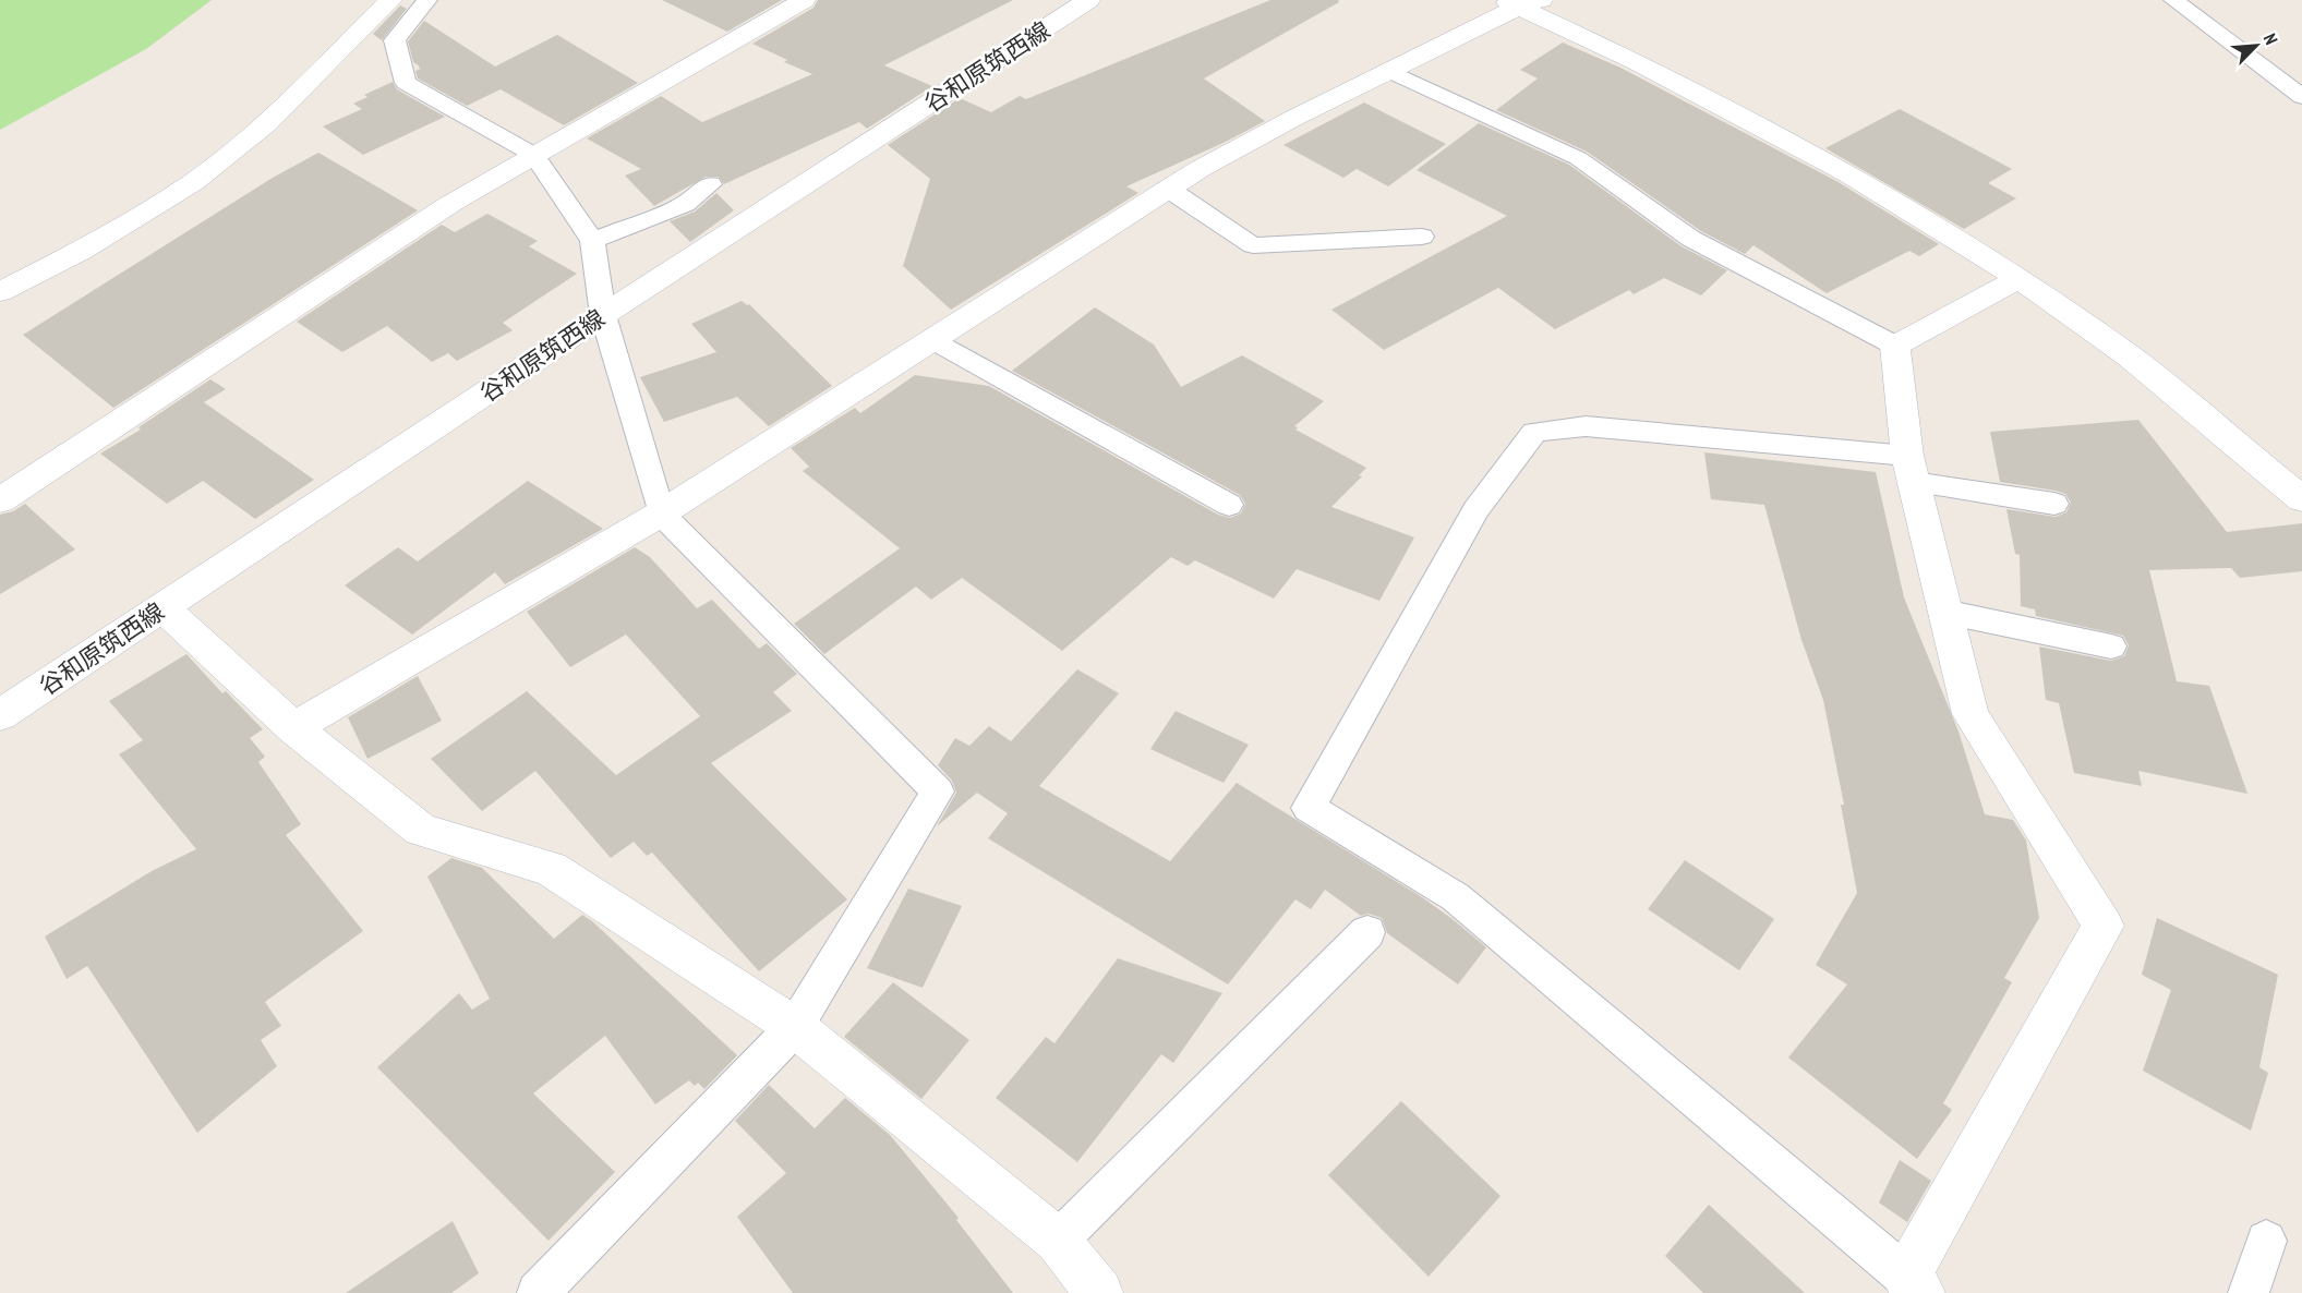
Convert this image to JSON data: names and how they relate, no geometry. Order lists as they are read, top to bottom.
{
  "streets": {
    "street": ["谷和原筑西線"]
  },
  "north": "top right"
}
